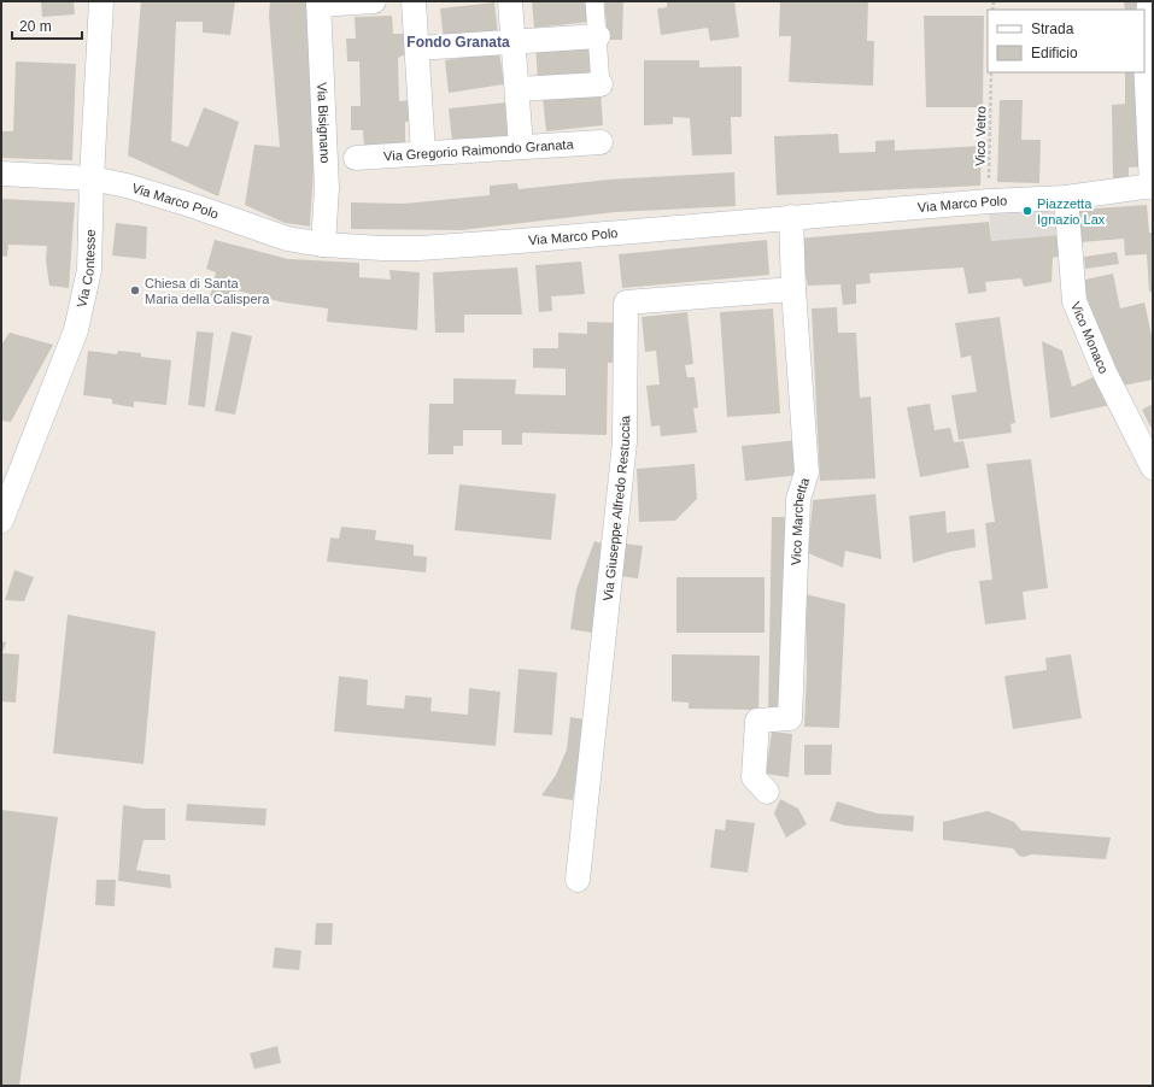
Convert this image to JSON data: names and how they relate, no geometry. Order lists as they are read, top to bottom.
{
  "streets": {
    "street": [
      "Via Bisignano",
      "Via Gregorio Raimondo Granata",
      "Via Marco Polo",
      "Via Contesse",
      "Vico Monaco",
      "Via Giuseppe Alfredo Restuccia",
      "Vico Marchetta"
    ],
    "path": ["Vico Vetro"]
  },
  "crossings": [
    ["Via Bisignano", "Via Marco Polo"],
    ["Vico Vetro", "Via Marco Polo"],
    ["Via Marco Polo", "Via Contesse"],
    ["Via Marco Polo", "Vico Monaco"],
    ["Via Marco Polo", "Vico Marchetta"],
    ["Via Giuseppe Alfredo Restuccia", "Vico Marchetta"]
  ],
  "districts": ["Fondo Granata"],
  "places": ["Piazzetta Ignazio Lax", "Chiesa di Santa Maria della Calispera"],
  "legend": ["Strada", "Edificio"],
  "scale_bar": "20 m"
}
